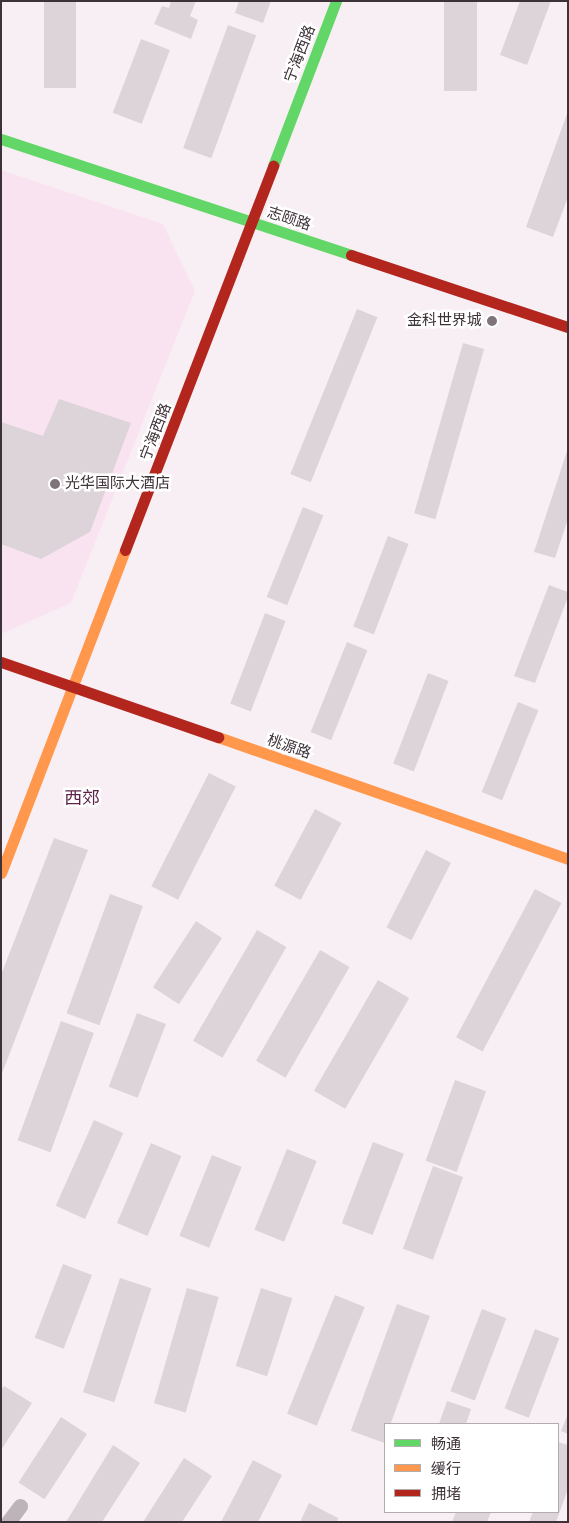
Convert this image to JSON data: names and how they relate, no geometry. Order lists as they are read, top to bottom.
{
  "streets": {
    "street": ["宁海西路", "志颐路", "桃源路"]
  },
  "crossings": [
    ["宁海西路", "志颐路"],
    ["宁海西路", "桃源路"]
  ],
  "districts": ["西郊"],
  "places": ["金科世界城", "光华国际大酒店"],
  "legend": ["畅通", "缓行", "拥堵"]
}
